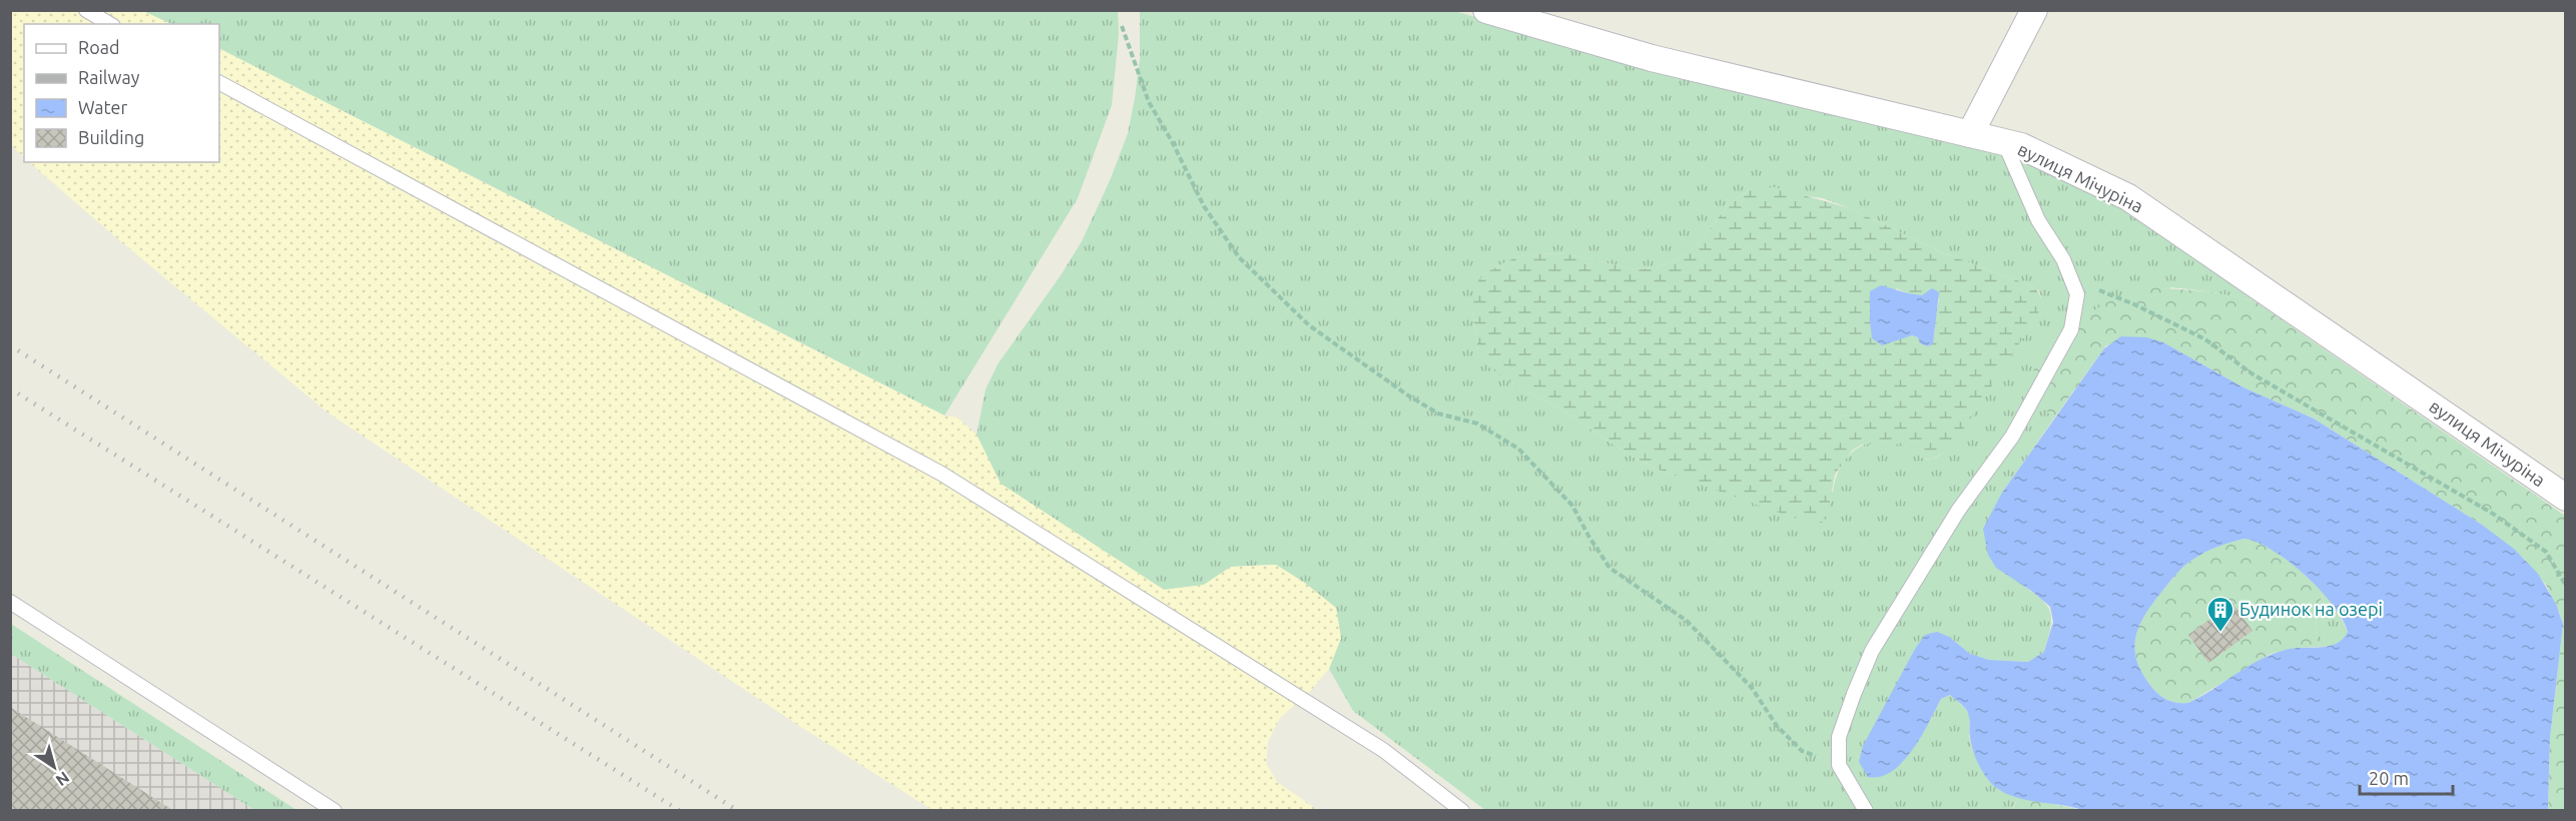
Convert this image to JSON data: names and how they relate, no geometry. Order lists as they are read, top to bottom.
{
  "streets": {
    "street": ["вулиця Мічуріна"]
  },
  "places": {
    "building": ["Будинок на озері"]
  },
  "legend": [
    "Road",
    "Railway",
    "Water",
    "Building"
  ],
  "scale_bar": "20 m",
  "north": "bottom right"
}
